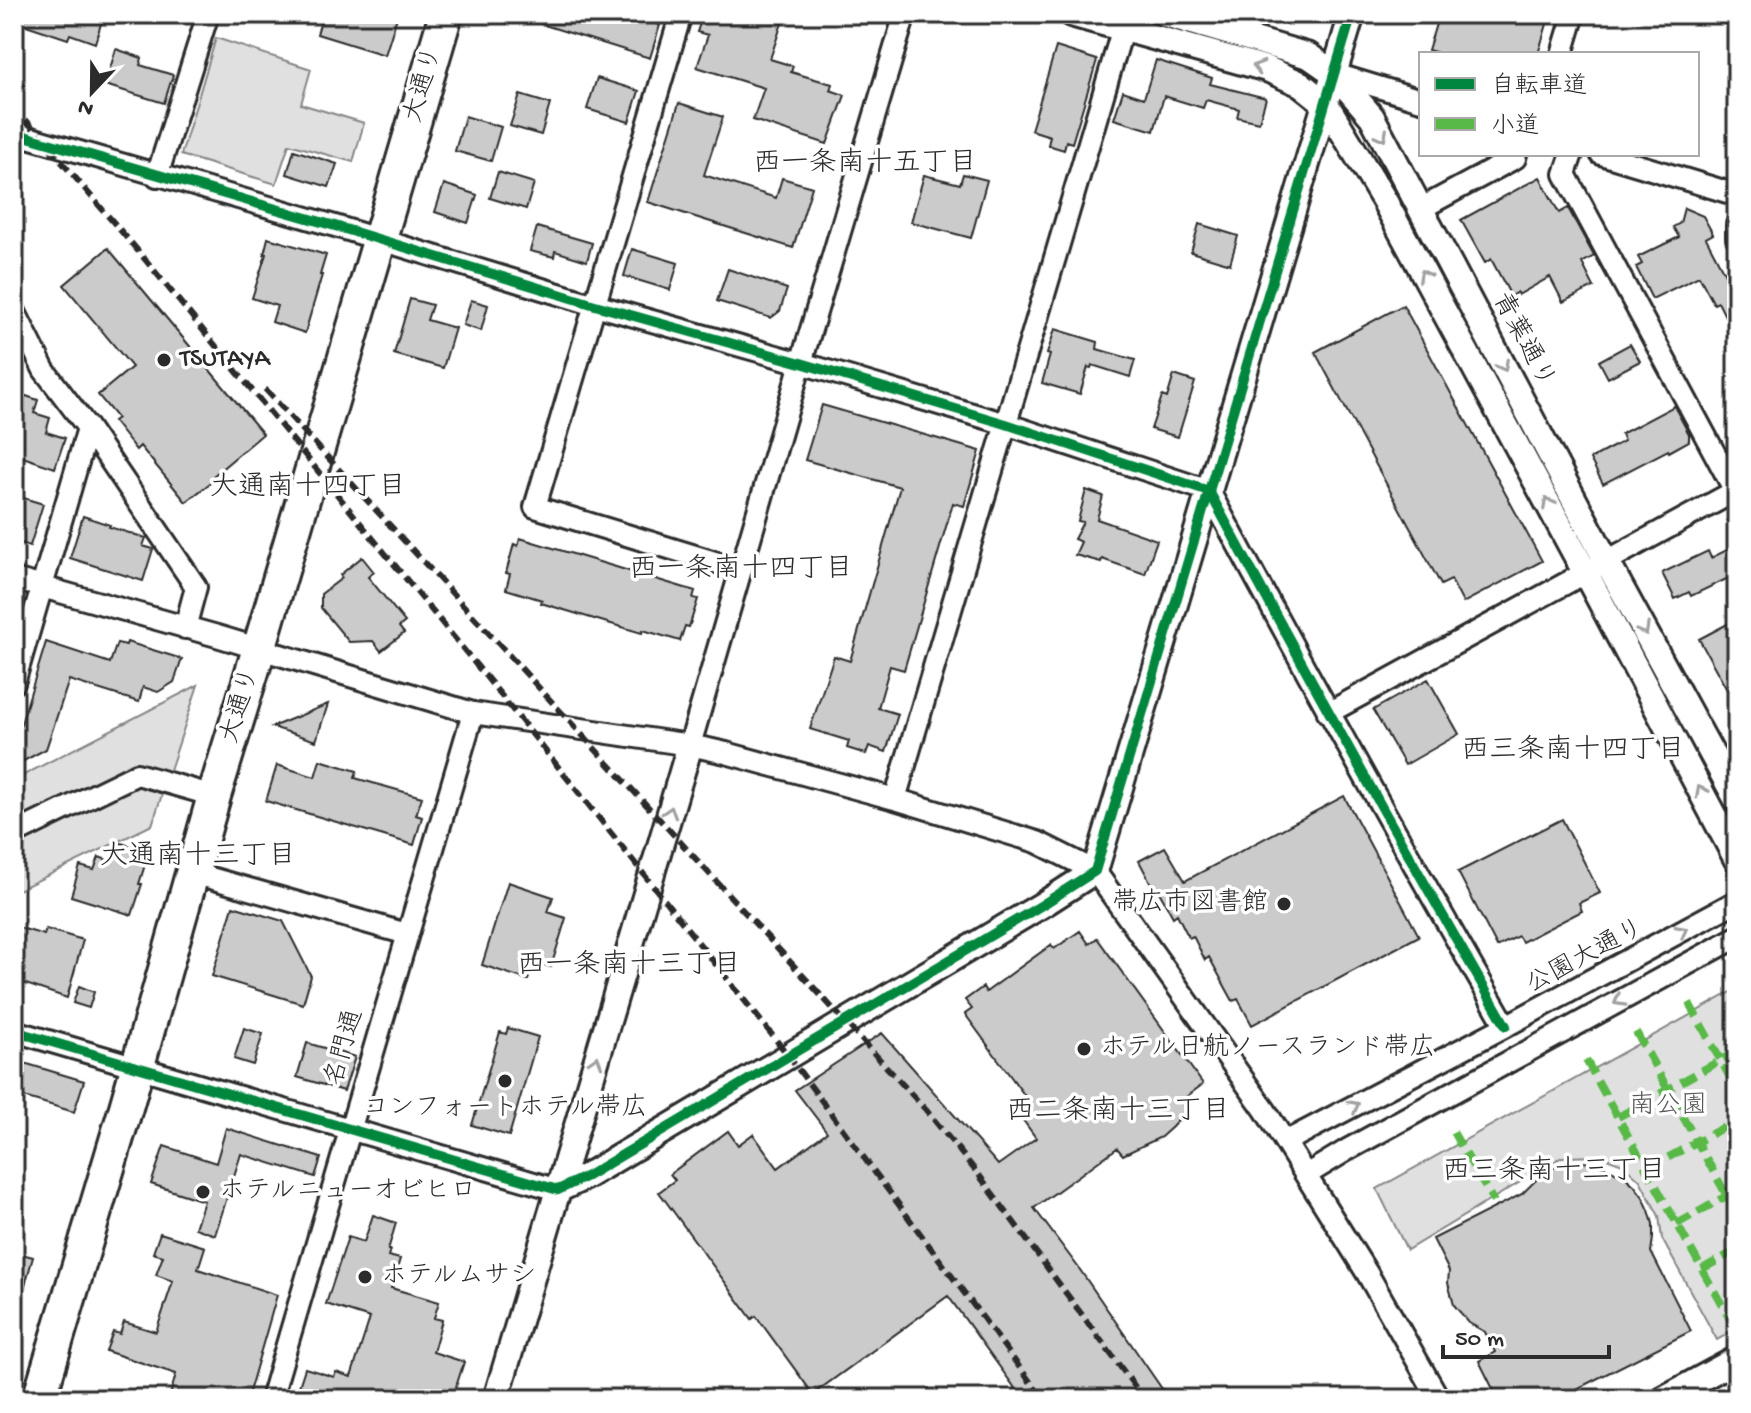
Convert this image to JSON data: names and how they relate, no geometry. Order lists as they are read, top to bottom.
{
  "streets": {
    "highway": ["大通り"],
    "street": ["青葉通り", "公園大通り", "名門通"]
  },
  "districts": [
    "西一条南十五丁目",
    "大通南十四丁目",
    "西一条南十四丁目",
    "西三条南十四丁目",
    "大通南十三丁目",
    "西一条南十三丁目",
    "西二条南十三丁目",
    "西三条南十三丁目"
  ],
  "parks": ["南公園"],
  "places": [
    "TSUTAYA",
    "帯広市図書館",
    "ホテル日航ノースランド帯広",
    "コンフォートホテル帯広",
    "ホテルニューオビヒロ",
    "ホテルムサシ"
  ],
  "legend": ["自転車道", "小道"],
  "scale_bar": "50 m",
  "north": "bottom"
}
